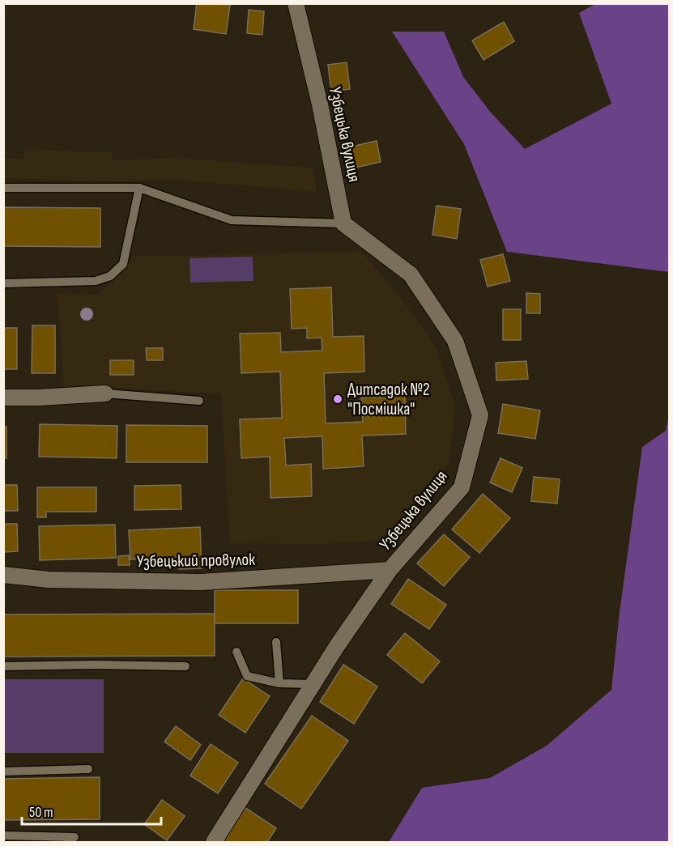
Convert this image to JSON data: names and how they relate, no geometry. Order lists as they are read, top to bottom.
{
  "streets": {
    "street": ["Узбецька вулиця", "Узбецький провулок"]
  },
  "crossings": [
    ["Узбецька вулиця", "Узбецький провулок"]
  ],
  "places": ["Дитсадок №2 \"Посмішка\""],
  "scale_bar": "50 m"
}
